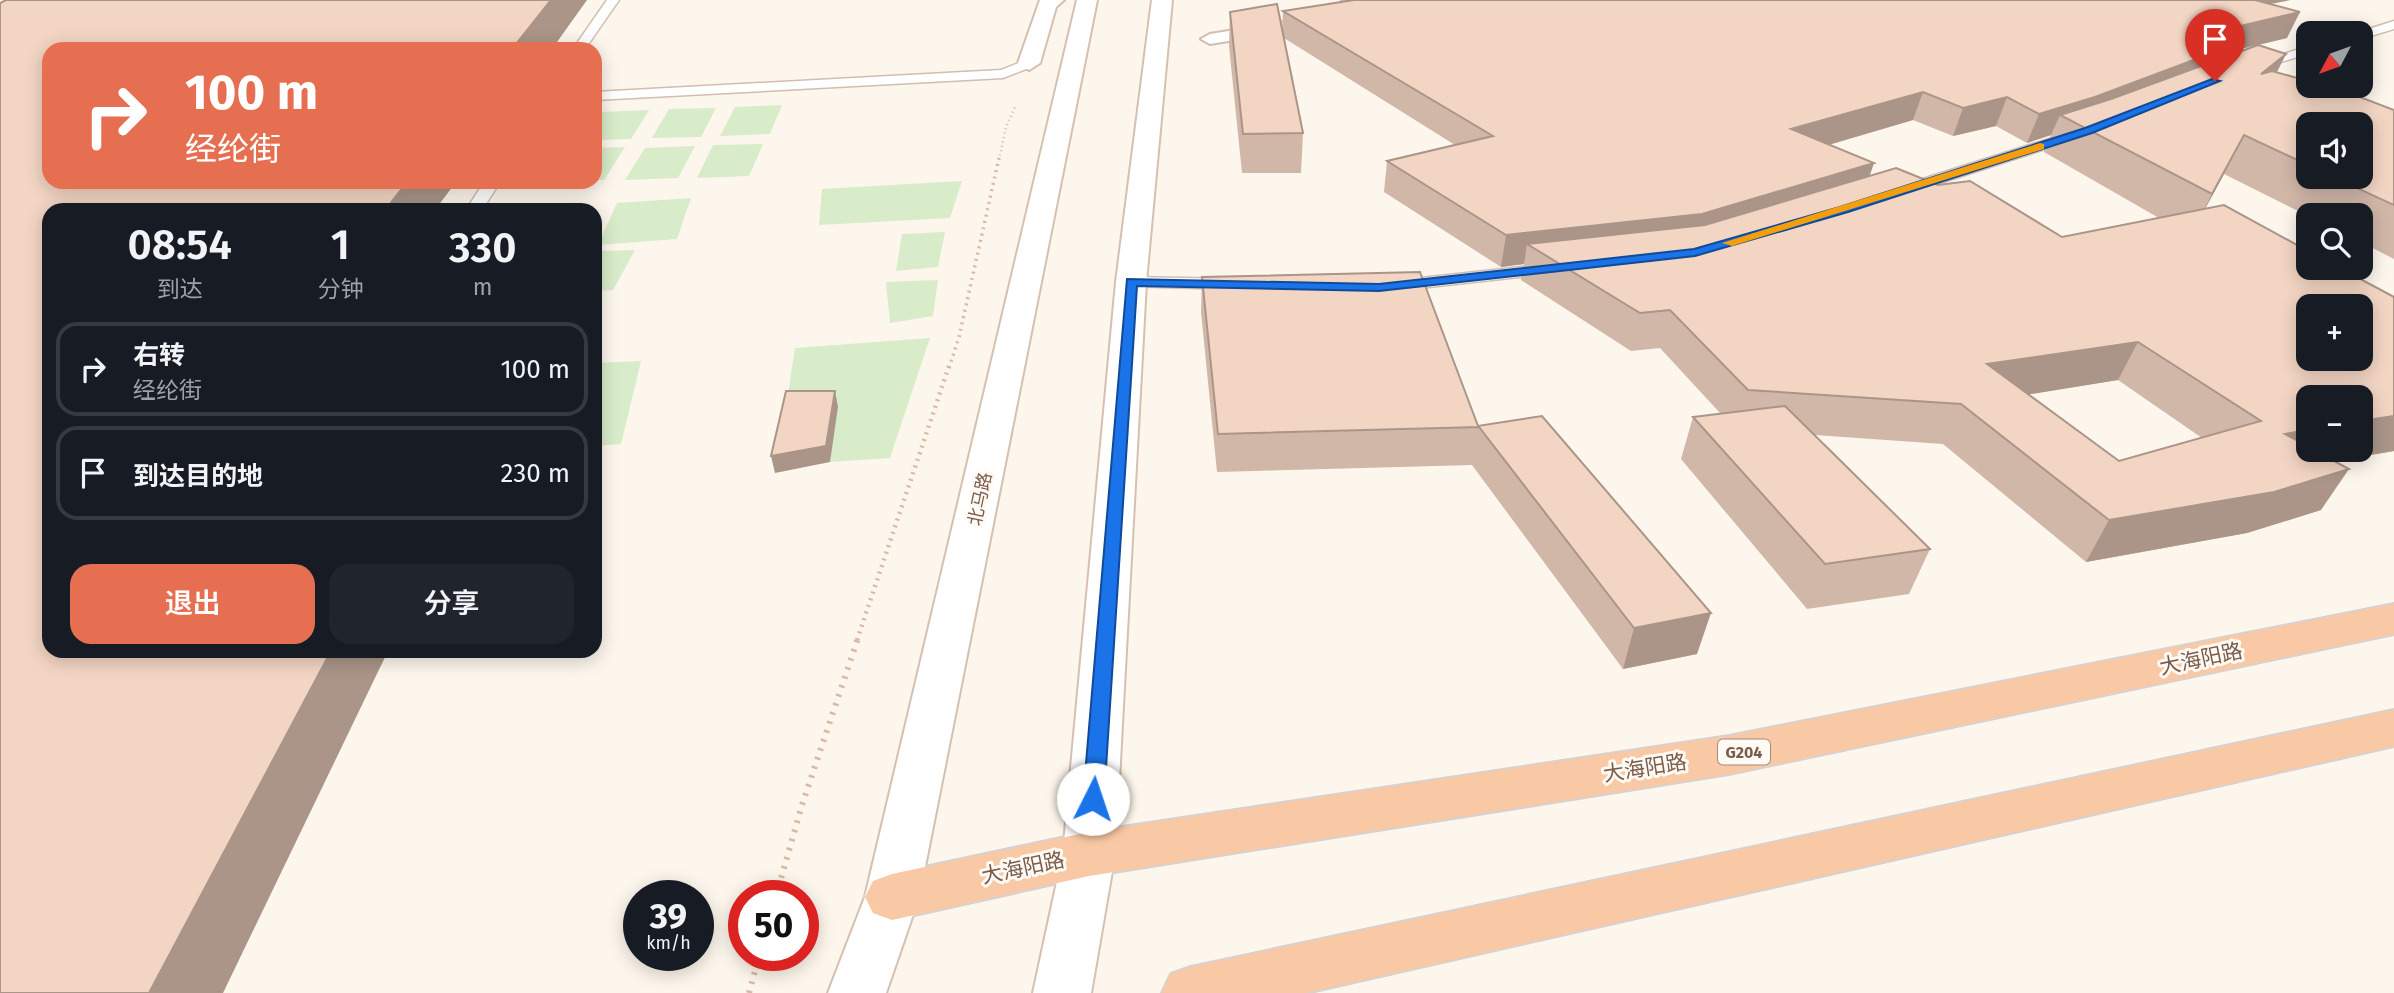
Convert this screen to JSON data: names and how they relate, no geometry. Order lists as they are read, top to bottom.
{
  "streets": {
    "highway": ["大海阳路", "G204"],
    "main road": ["北马路"]
  },
  "crossings": [
    ["北马路", "大海阳路"]
  ],
  "north": "bottom left",
  "page": {
    "map_buttons": ["+", "−"],
    "turn": ["100 m", "经纶街"],
    "eta": [
      "08:54",
      "到达",
      "1",
      "分钟",
      "330",
      "m"
    ],
    "list": [
      {
        "name": "右转",
        "note": "经纶街",
        "value": "100 m"
      },
      {
        "name": "到达目的地",
        "value": "230 m"
      }
    ],
    "buttons": ["退出", "分享"],
    "speed": "39 km/h",
    "limit": "50"
  }
}
